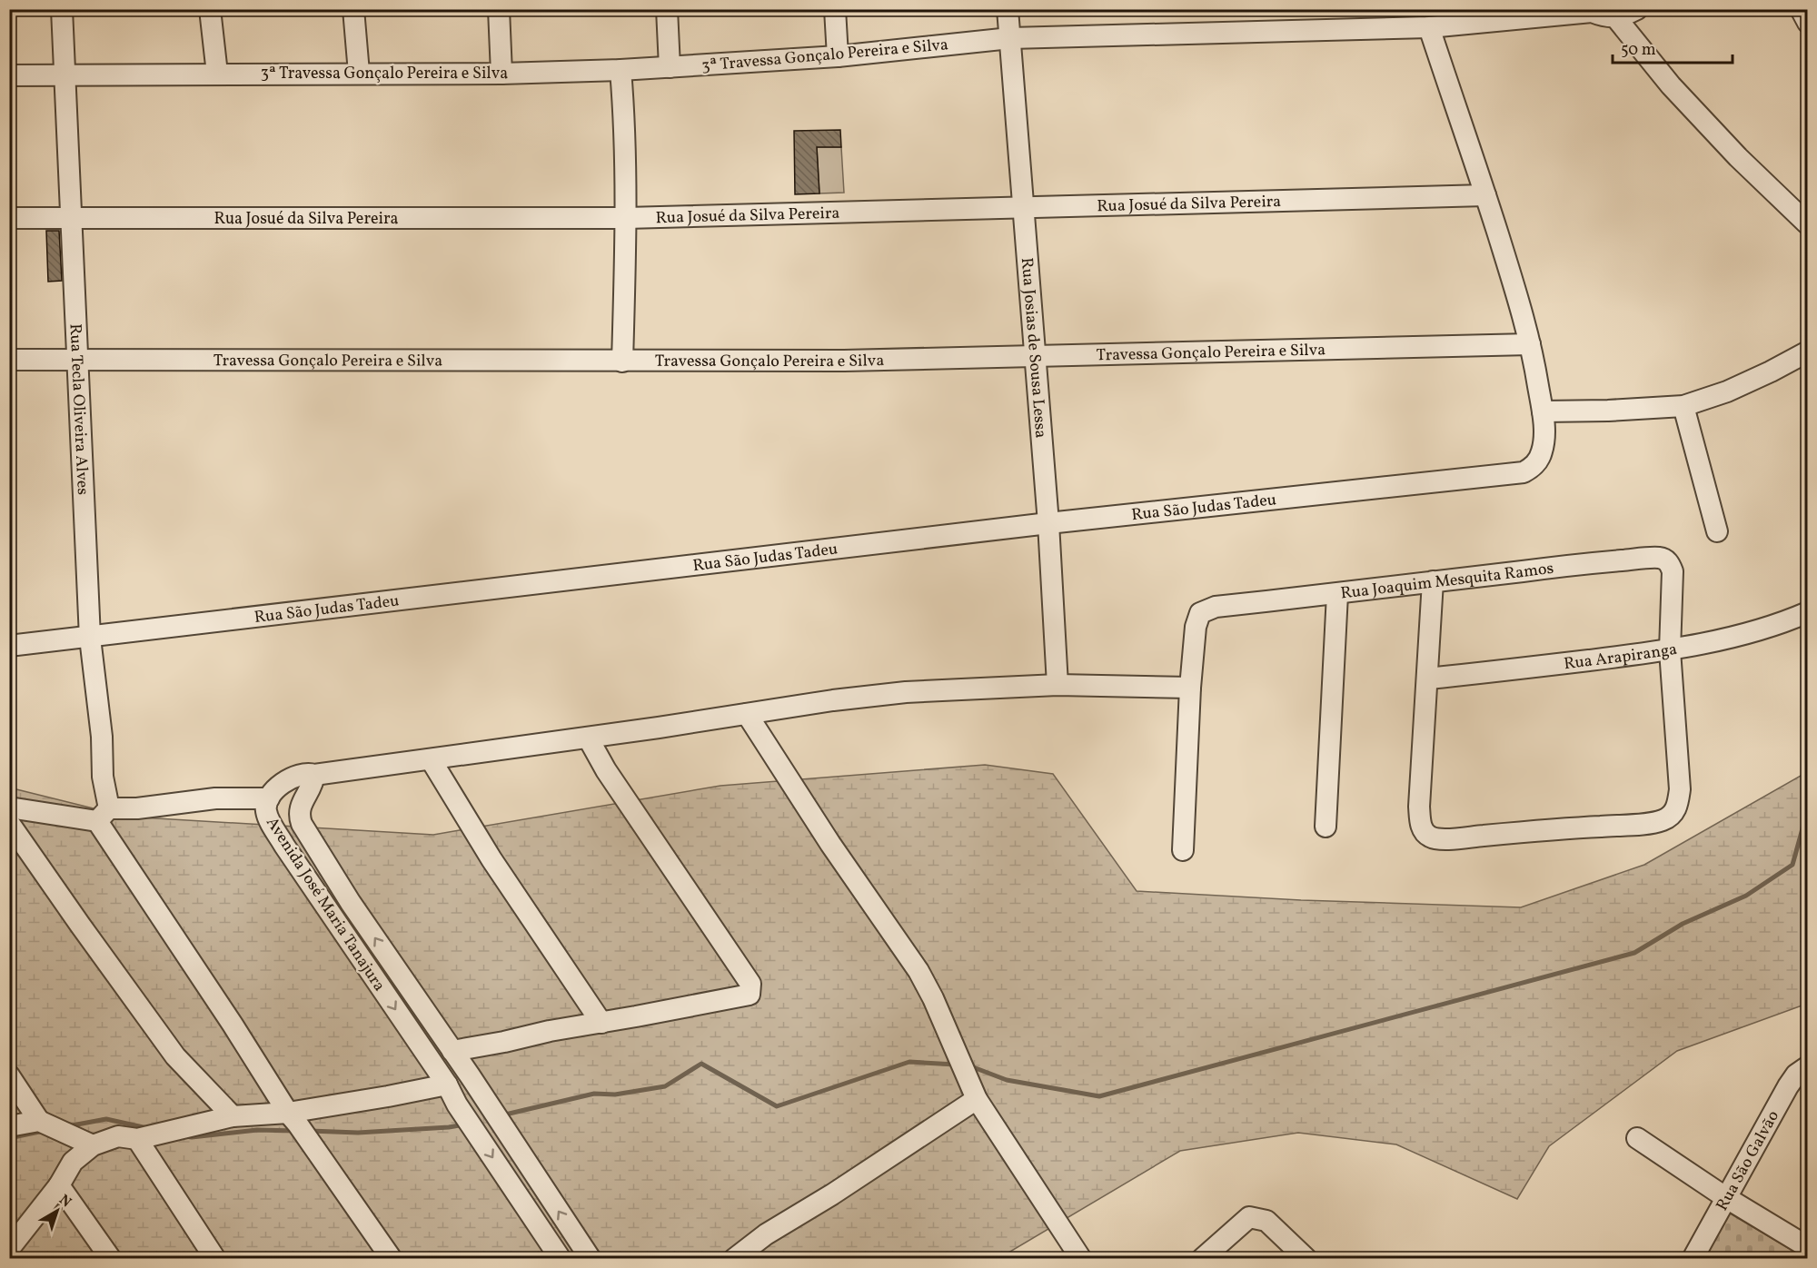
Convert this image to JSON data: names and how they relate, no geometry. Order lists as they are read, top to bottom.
{
  "streets": {
    "street": [
      "3ª Travessa Gonçalo Pereira e Silva",
      "Rua Josué da Silva Pereira",
      "Rua Josias de Sousa Lessa",
      "Travessa Gonçalo Pereira e Silva",
      "Rua Tecla Oliveira Alves",
      "Rua São Judas Tadeu",
      "Rua Joaquim Mesquita Ramos",
      "Rua Arapiranga",
      "Avenida José Maria Tanajura",
      "Rua São Galvão"
    ]
  },
  "crossings": [
    ["3ª Travessa Gonçalo Pereira e Silva", "Rua Josias de Sousa Lessa"],
    ["3ª Travessa Gonçalo Pereira e Silva", "Rua Tecla Oliveira Alves"],
    ["Rua Josué da Silva Pereira", "Rua Josias de Sousa Lessa"],
    ["Rua Josué da Silva Pereira", "Rua Tecla Oliveira Alves"],
    ["Rua Josias de Sousa Lessa", "Travessa Gonçalo Pereira e Silva"],
    ["Rua Josias de Sousa Lessa", "Rua São Judas Tadeu"],
    ["Travessa Gonçalo Pereira e Silva", "Rua Tecla Oliveira Alves"],
    ["Rua Tecla Oliveira Alves", "Rua São Judas Tadeu"],
    ["Rua Joaquim Mesquita Ramos", "Rua Arapiranga"]
  ],
  "scale_bar": "50 m",
  "north": "top right"
}
